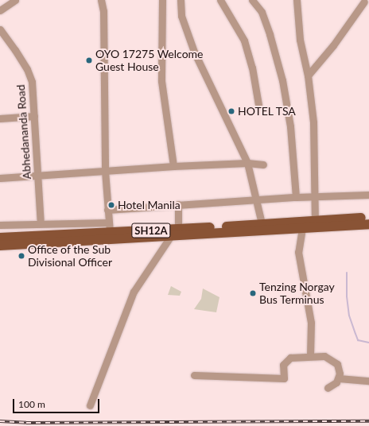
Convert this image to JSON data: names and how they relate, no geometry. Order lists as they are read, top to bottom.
{
  "streets": {
    "main road": ["SH12A"],
    "street": ["Abhedananda Road"]
  },
  "places": [
    "OYO 17275 Welcome Guest House",
    "HOTEL TSA",
    "Hotel Manila",
    "Office of the Sub Divisional Officer",
    "Tenzing Norgay Bus Terminus"
  ],
  "scale_bar": "100 m"
}
